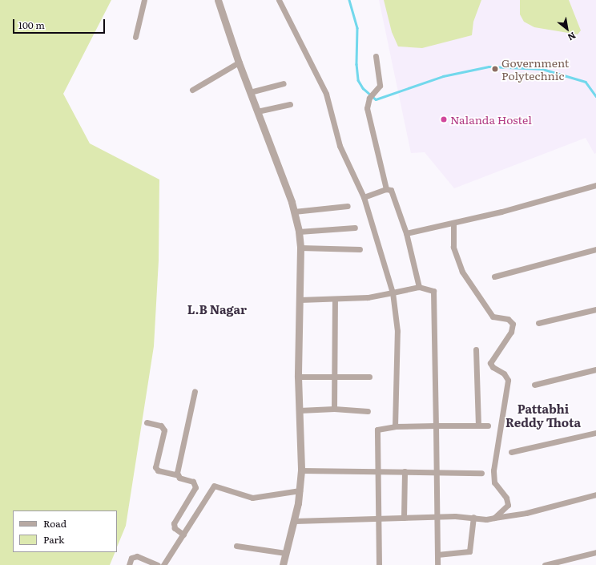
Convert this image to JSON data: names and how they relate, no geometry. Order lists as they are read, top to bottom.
{
  "districts": ["L.B Nagar", "Pattabhi Reddy Thota"],
  "places": ["Government Polytechnic", "Nalanda Hostel"],
  "legend": ["Road", "Park"],
  "scale_bar": "100 m",
  "north": "bottom right"
}
